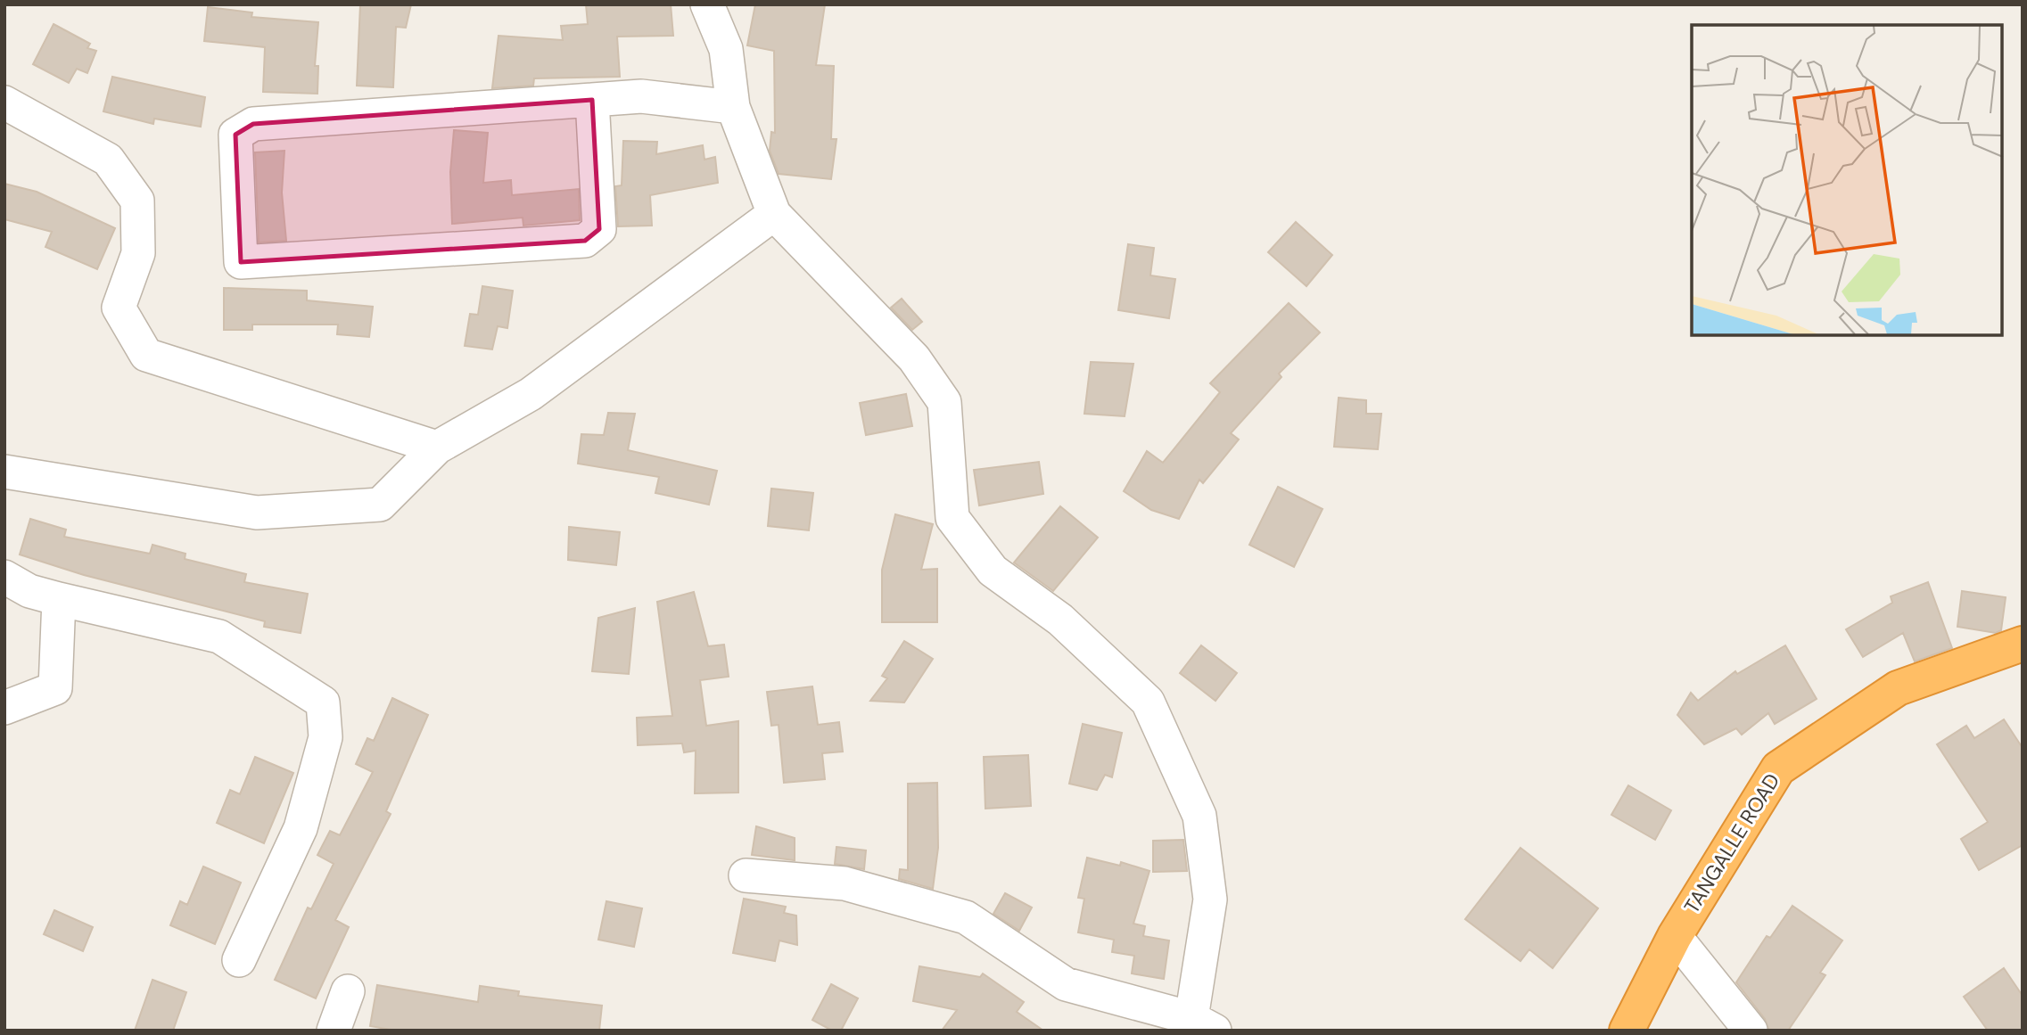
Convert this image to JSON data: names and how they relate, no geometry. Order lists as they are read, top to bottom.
{
  "streets": {
    "highway": ["TANGALLE ROAD"]
  }
}
